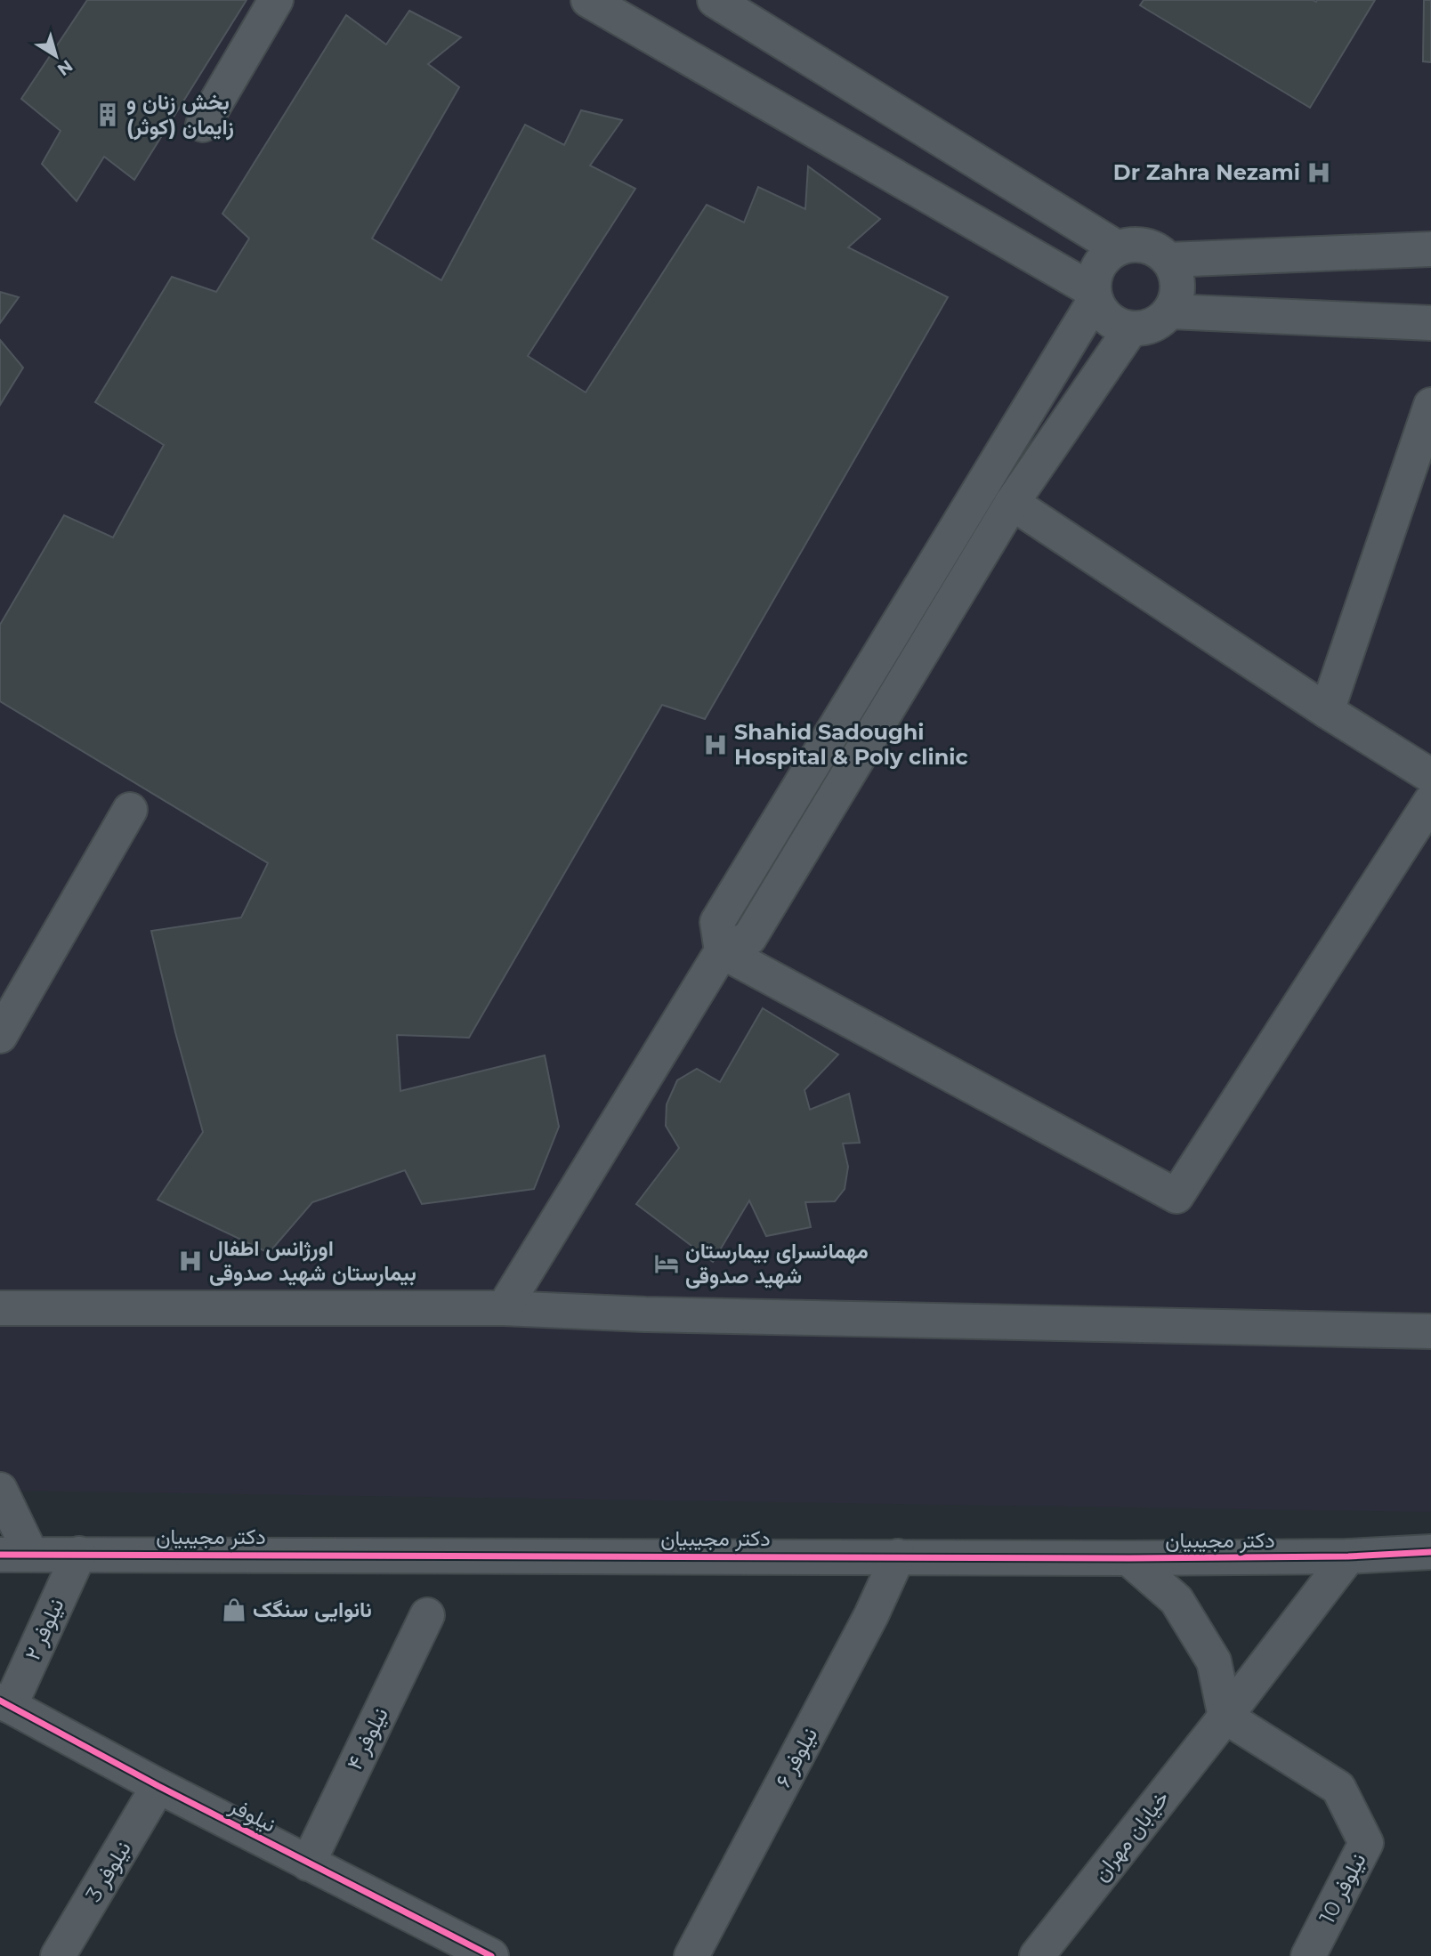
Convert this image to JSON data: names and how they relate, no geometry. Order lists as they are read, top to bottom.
{
  "streets": {
    "street": [
      "دکتر مجیبیان",
      "نیلوفر ۲",
      "نیلوفر ۴",
      "نیلوفر ۶",
      "نیلوفر",
      "خیابان مهران",
      "نیلوفر 3",
      "نیلوفر 10"
    ]
  },
  "crossings": [
    ["دکتر مجیبیان", "نیلوفر ۲"],
    ["دکتر مجیبیان", "نیلوفر ۶"],
    ["دکتر مجیبیان", "خیابان مهران"],
    ["نیلوفر ۲", "نیلوفر"],
    ["نیلوفر ۴", "نیلوفر"],
    ["نیلوفر", "نیلوفر 3"],
    ["خیابان مهران", "نیلوفر 10"]
  ],
  "places": {
    "building": ["بخش زنان و زایمان (کوثر)"],
    "hospital": ["Dr Zahra Nezami", "Shahid Sadoughi Hospital & Poly clinic", "اورژانس اطفال بیمارستان شهید صدوقی"],
    "hotel": ["مهمانسرای بیمارستان شهید صدوقی"],
    "shop": ["نانوایی سنگک"]
  },
  "north": "bottom right"
}
